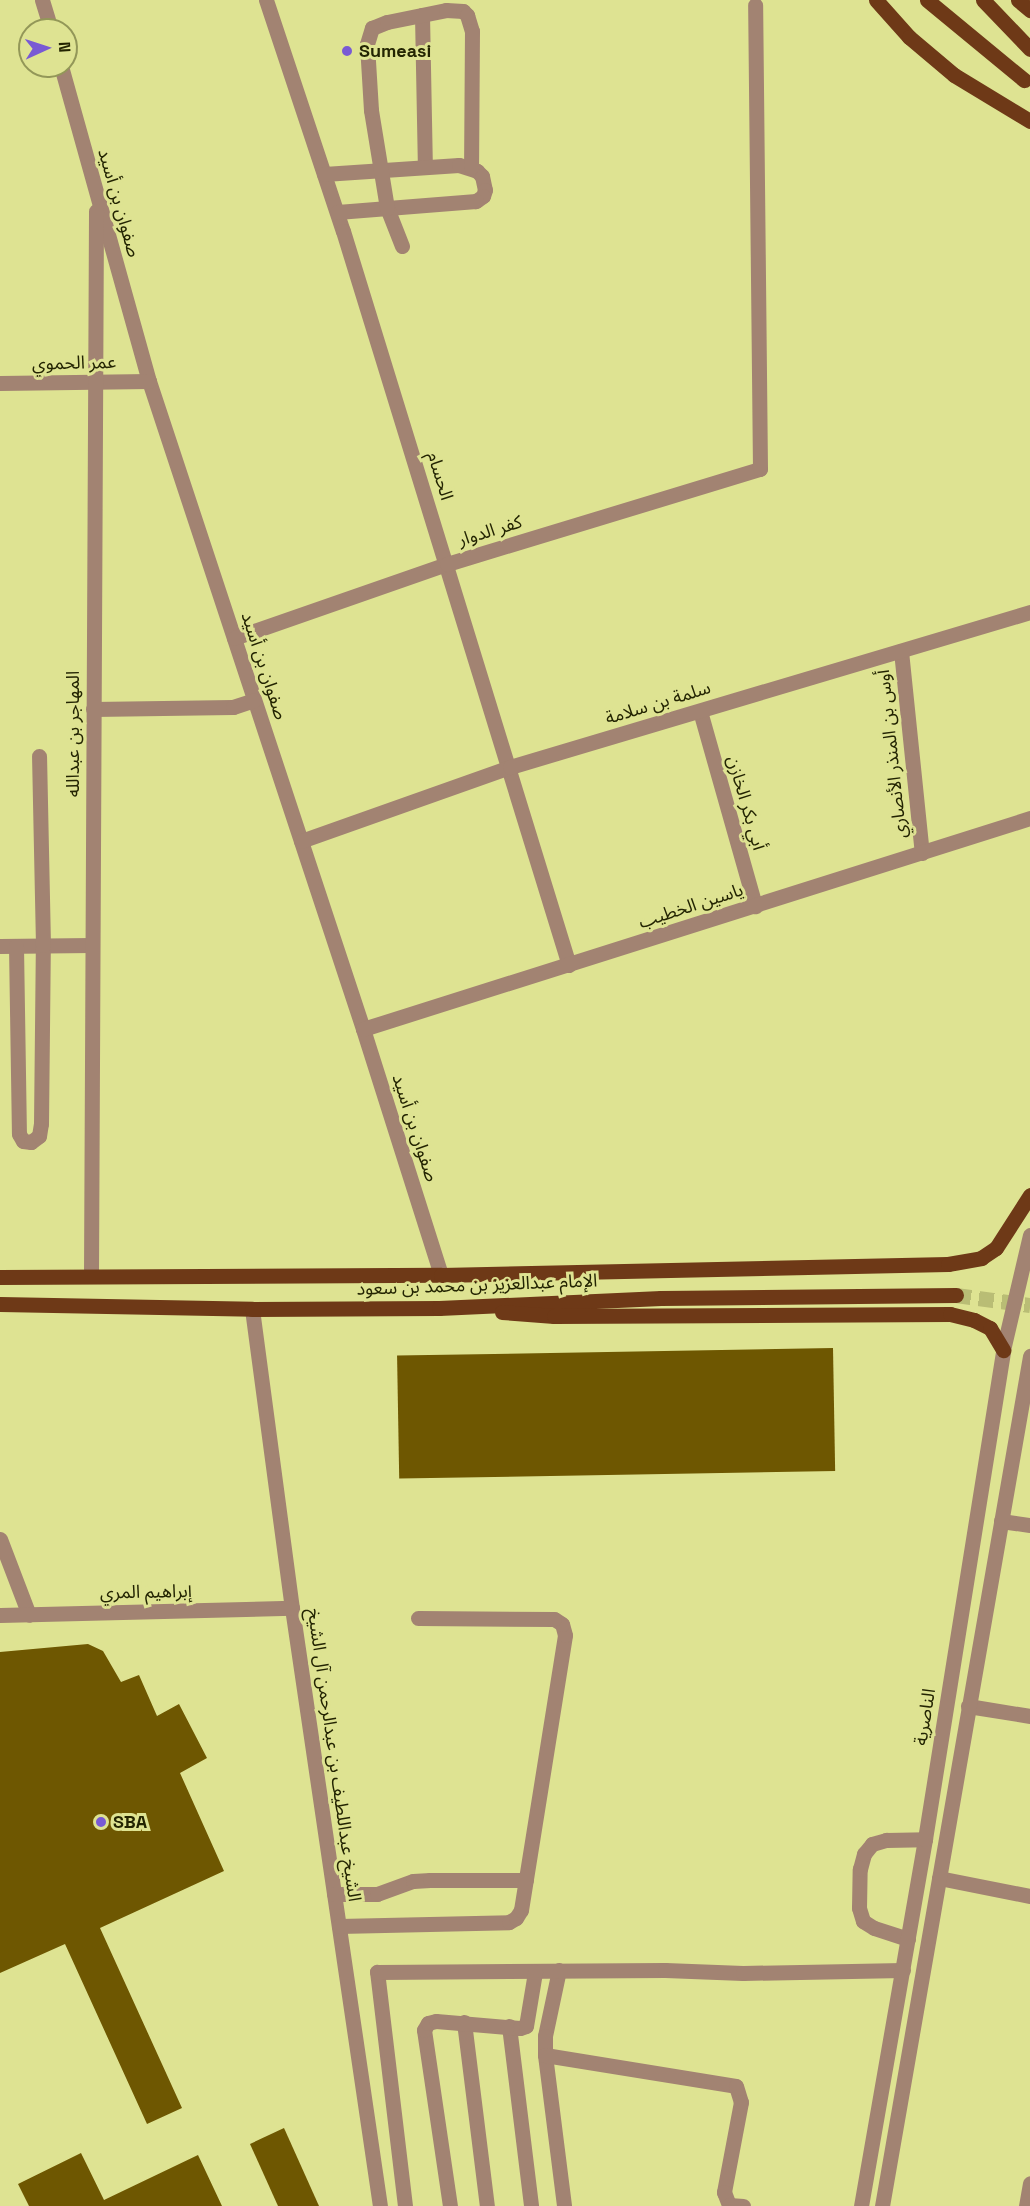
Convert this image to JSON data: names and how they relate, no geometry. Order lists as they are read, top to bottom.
{
  "streets": {
    "main road": ["الإمام عبدالعزيز بن محمد بن سعود"],
    "street": [
      "صفوان بن أسيد",
      "عمر الحموي",
      "الحسام",
      "كفر الدوار",
      "سلمة بن سلامة",
      "المهاجر بن عبدالله",
      "أوس بن المنذر الأنصاري",
      "أبي بكر الخازن",
      "ياسين الخطيب",
      "إبراهيم المري",
      "الناصرية",
      "الشيخ عبداللطيف بن عبدالرحمن آل الشيخ"
    ]
  },
  "crossings": [
    ["صفوان بن أسيد", "عمر الحموي"],
    ["صفوان بن أسيد", "كفر الدوار"],
    ["صفوان بن أسيد", "سلمة بن سلامة"],
    ["صفوان بن أسيد", "المهاجر بن عبدالله"],
    ["صفوان بن أسيد", "ياسين الخطيب"],
    ["صفوان بن أسيد", "الإمام عبدالعزيز بن محمد بن سعود"],
    ["عمر الحموي", "المهاجر بن عبدالله"],
    ["الحسام", "كفر الدوار"],
    ["الحسام", "سلمة بن سلامة"],
    ["الحسام", "ياسين الخطيب"],
    ["سلمة بن سلامة", "أوس بن المنذر الأنصاري"],
    ["سلمة بن سلامة", "أبي بكر الخازن"],
    ["المهاجر بن عبدالله", "الإمام عبدالعزيز بن محمد بن سعود"],
    ["أوس بن المنذر الأنصاري", "ياسين الخطيب"],
    ["أبي بكر الخازن", "ياسين الخطيب"],
    ["الإمام عبدالعزيز بن محمد بن سعود", "الشيخ عبداللطيف بن عبدالرحمن آل الشيخ"],
    ["إبراهيم المري", "الشيخ عبداللطيف بن عبدالرحمن آل الشيخ"]
  ],
  "places": ["Sumeasi", "SBA"],
  "north": "right"
}
